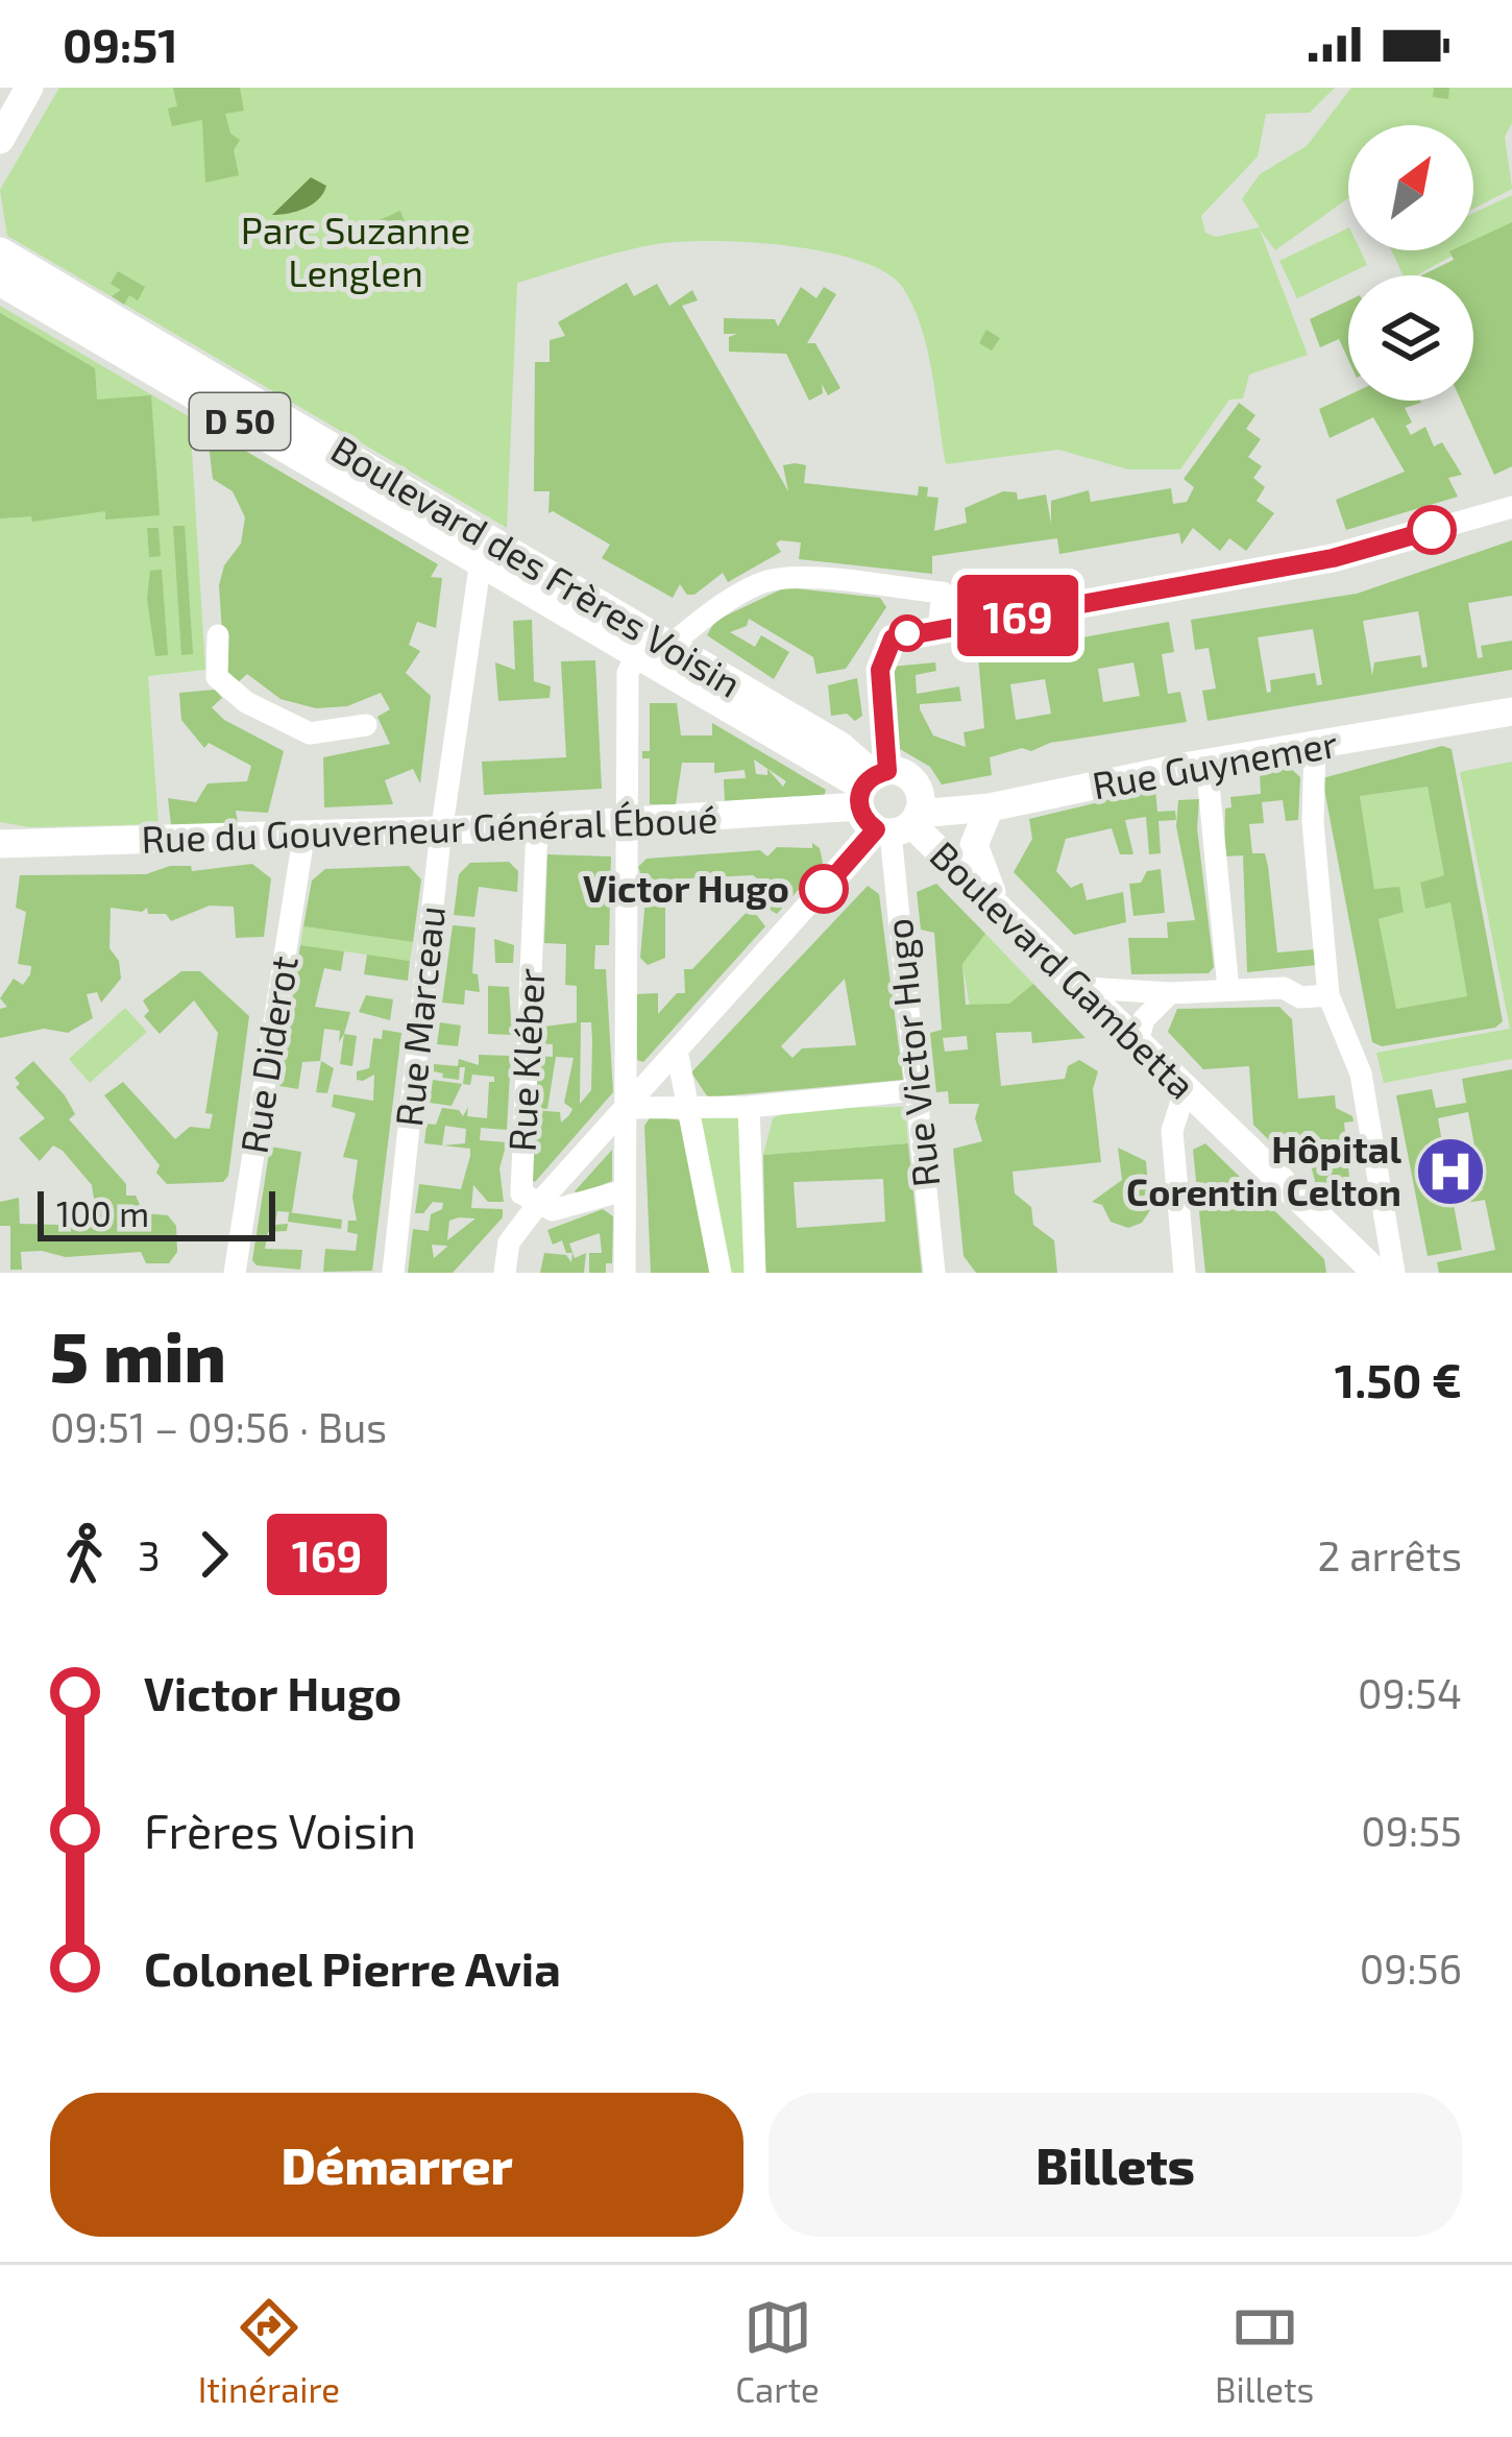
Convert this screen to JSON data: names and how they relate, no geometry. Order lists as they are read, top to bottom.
{
  "streets": {
    "main road": [
      "D 50",
      "Boulevard des Frères Voisin",
      "Rue Guynemer",
      "Rue du Gouverneur Général Éboué",
      "Boulevard Gambetta"
    ],
    "street": [
      "Rue Marceau",
      "Rue Victor Hugo",
      "Rue Diderot",
      "Rue Kléber"
    ]
  },
  "crossings": [
    ["Boulevard des Frères Voisin", "Rue Guynemer"],
    ["Boulevard des Frères Voisin", "Rue du Gouverneur Général Éboué"],
    ["Boulevard des Frères Voisin", "Boulevard Gambetta"],
    ["Boulevard des Frères Voisin", "Rue Marceau"],
    ["Boulevard des Frères Voisin", "Rue Victor Hugo"],
    ["Rue Guynemer", "Rue du Gouverneur Général Éboué"],
    ["Rue Guynemer", "Boulevard Gambetta"],
    ["Rue Guynemer", "Rue Victor Hugo"],
    ["Rue du Gouverneur Général Éboué", "Boulevard Gambetta"],
    ["Rue du Gouverneur Général Éboué", "Rue Marceau"],
    ["Rue du Gouverneur Général Éboué", "Rue Victor Hugo"],
    ["Rue du Gouverneur Général Éboué", "Rue Diderot"],
    ["Rue du Gouverneur Général Éboué", "Rue Kléber"],
    ["Boulevard Gambetta", "Rue Victor Hugo"]
  ],
  "parks": ["Parc Suzanne Lenglen"],
  "places": {
    "other": ["Victor Hugo"],
    "hospital": ["Hôpital Corentin Celton"]
  },
  "lines": ["bus line 169"],
  "scale_bar": "100 m",
  "north": "top right",
  "page": {
    "status": "09:51",
    "on_map": "169",
    "scale": "100 m",
    "heading": ["5 min", "09:51 – 09:56 · Bus", "1.50 €"],
    "legs": ["3", "169", "2 arrêts"],
    "list": [
      {
        "name": "Victor Hugo",
        "value": "09:54"
      },
      {
        "name": "Frères Voisin",
        "value": "09:55"
      },
      {
        "name": "Colonel Pierre Avia",
        "value": "09:56"
      }
    ],
    "buttons": ["Démarrer", "Billets"],
    "tabs": ["Itinéraire", "Carte", "Billets"]
  }
}
